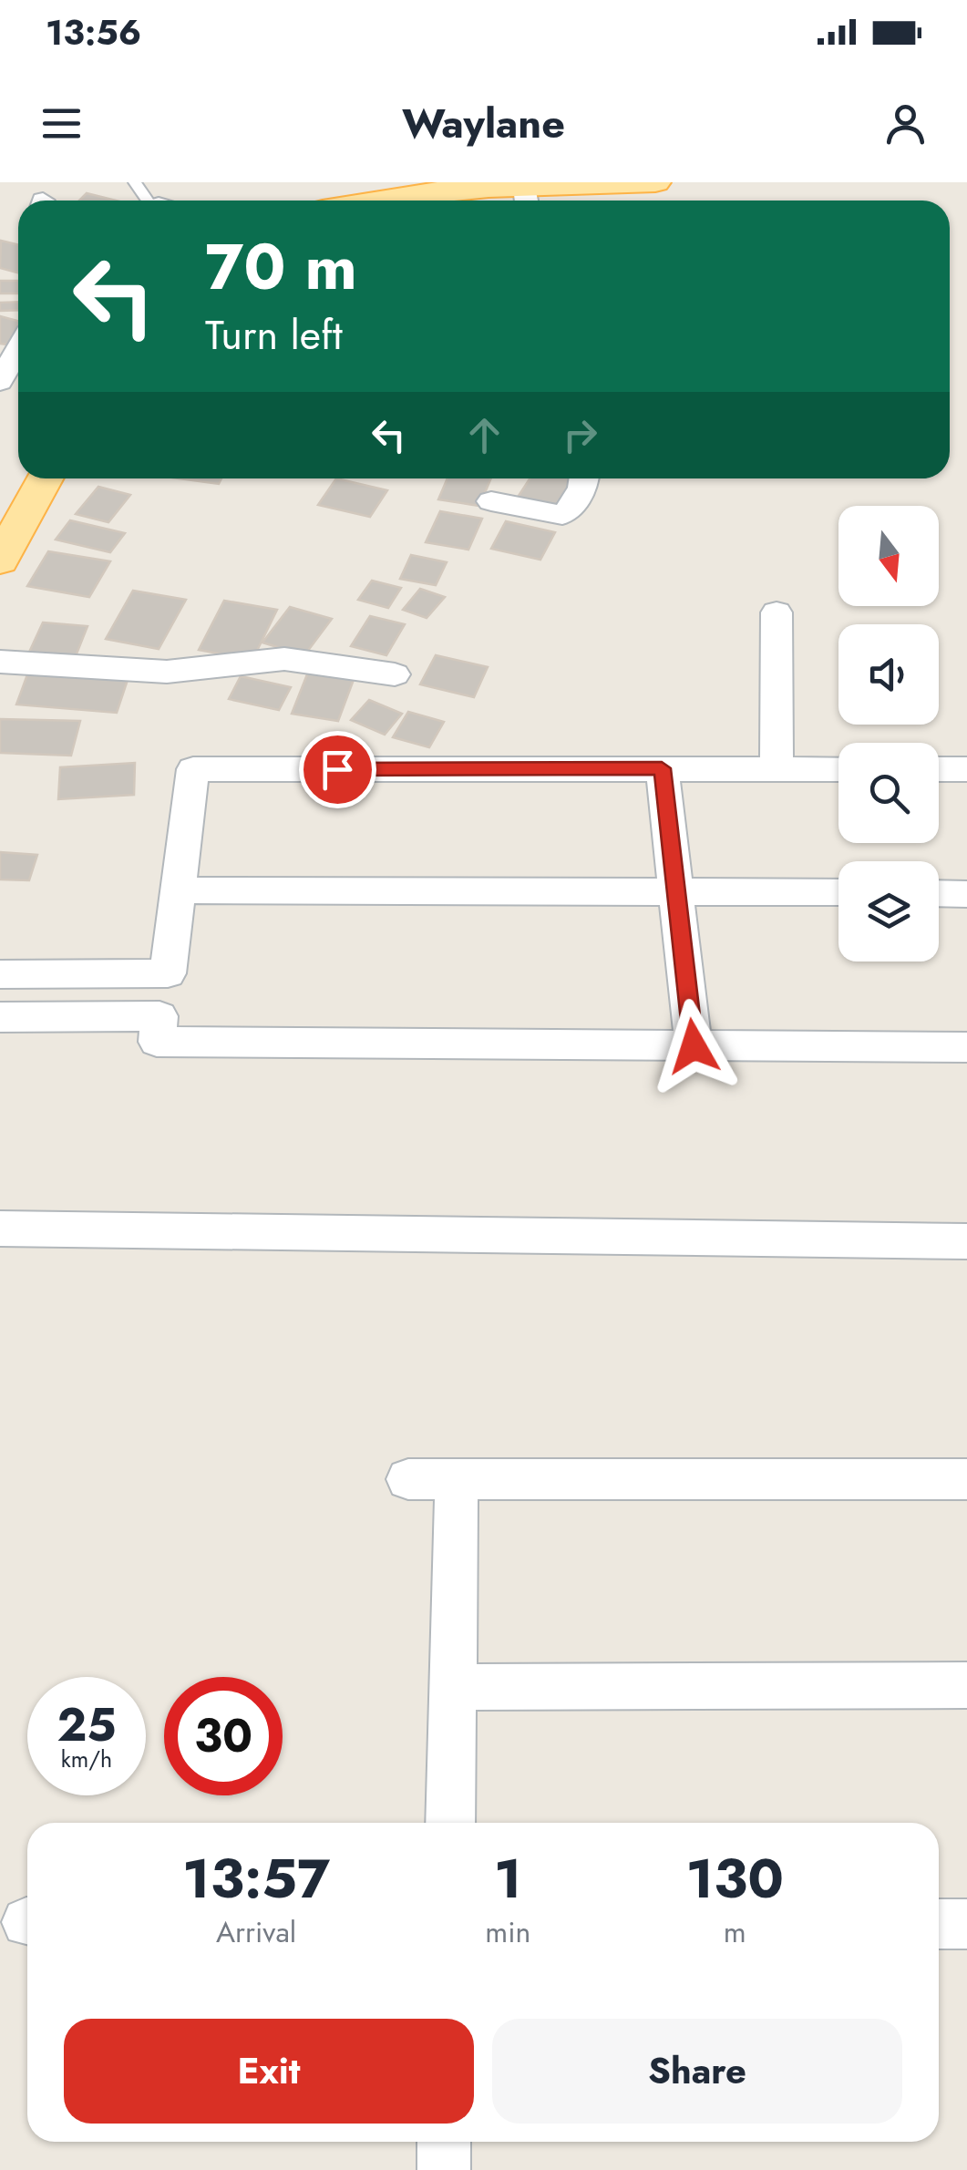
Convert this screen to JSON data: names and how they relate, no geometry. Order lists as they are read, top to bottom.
{
  "north": "bottom",
  "page": {
    "status": "13:56",
    "header": "Waylane",
    "turn": ["70 m", "Turn left"],
    "speed": "25 km/h",
    "limit": "30",
    "eta": [
      "13:57",
      "Arrival",
      "1",
      "min",
      "130",
      "m"
    ],
    "buttons": ["Exit", "Share"]
  }
}
